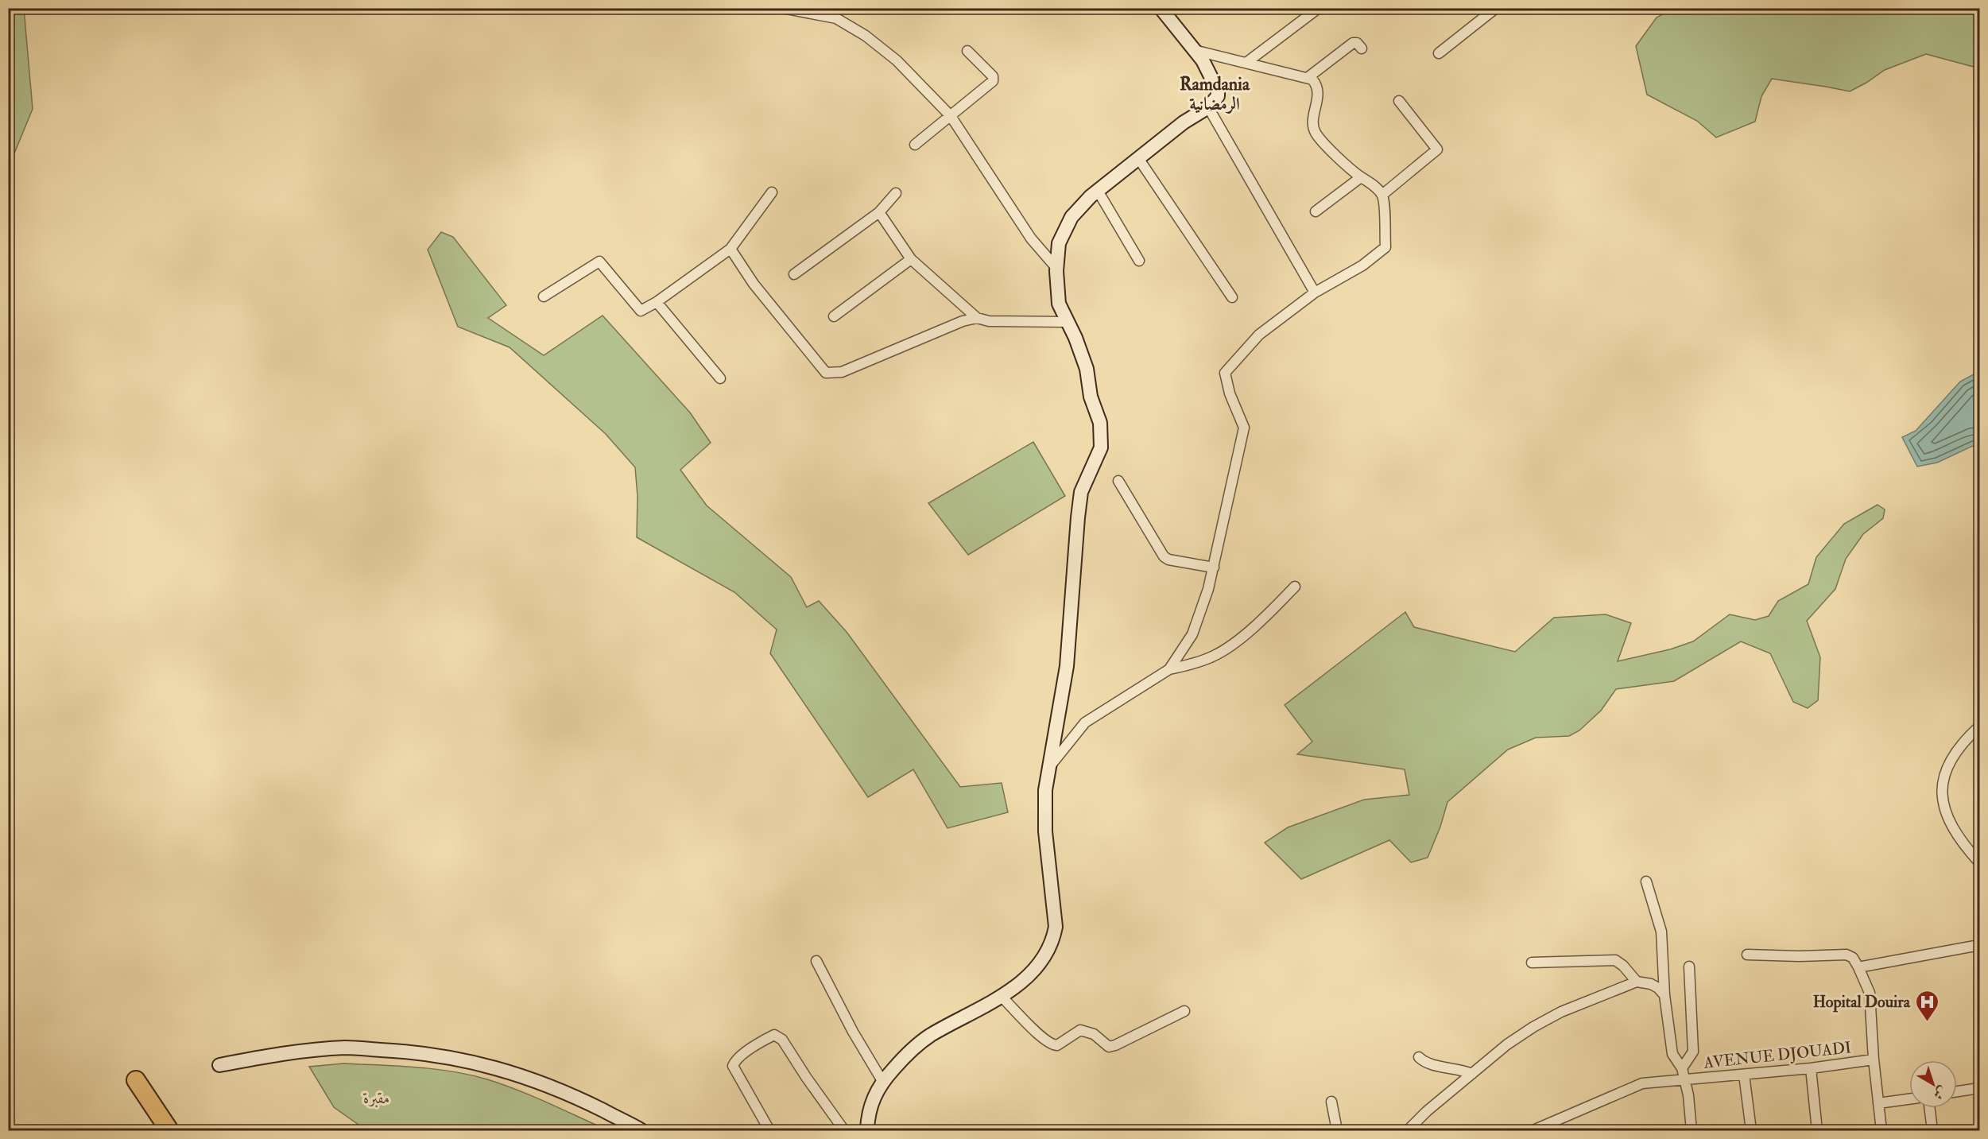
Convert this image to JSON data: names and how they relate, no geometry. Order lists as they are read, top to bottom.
{
  "streets": {
    "street": ["AVENUE DJOUADI"]
  },
  "districts": ["Ramdania الرمضانية"],
  "parks": ["مقبرة"],
  "places": {
    "hospital": ["Hopital Douira"]
  },
  "north": "bottom right"
}
